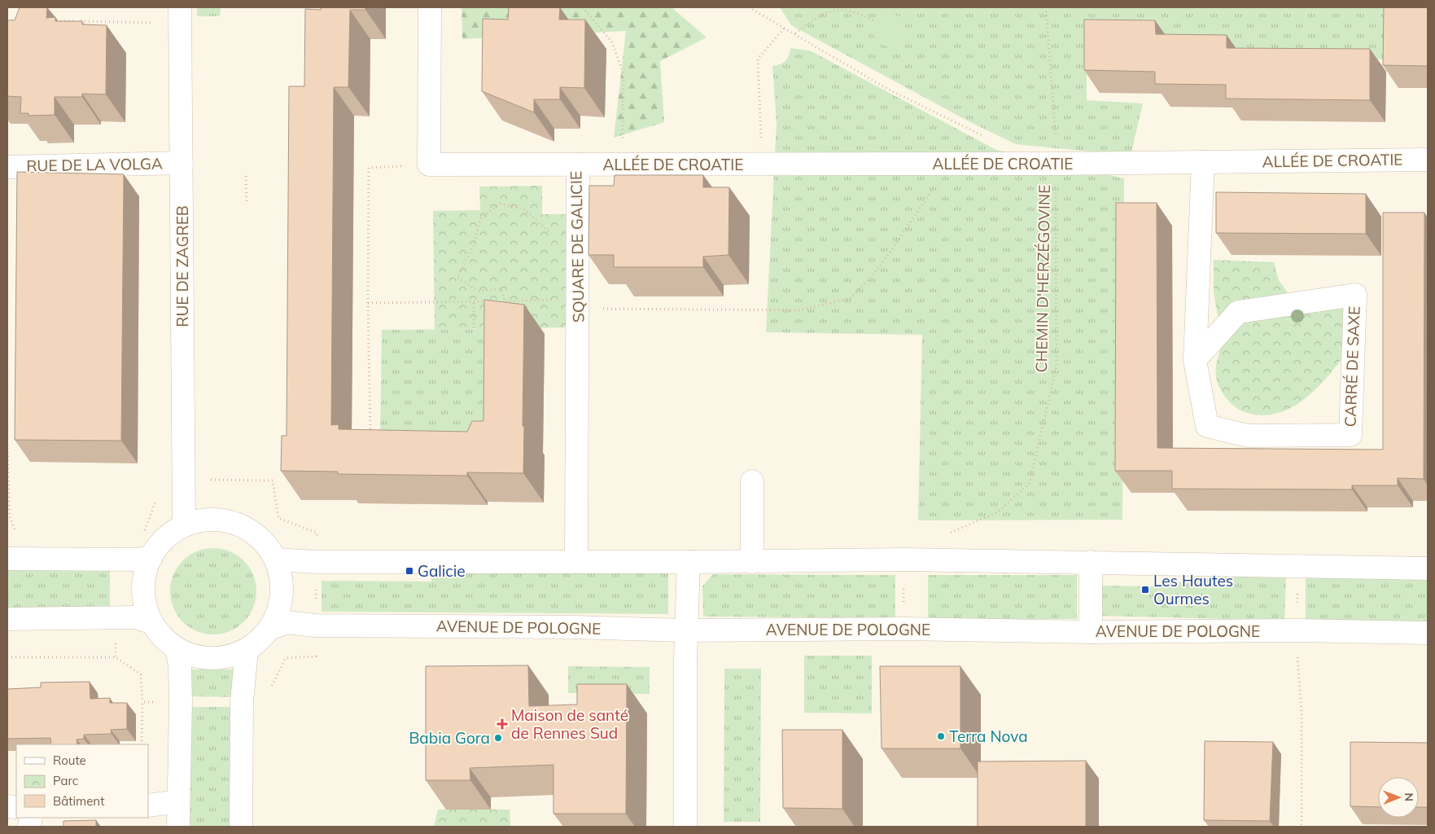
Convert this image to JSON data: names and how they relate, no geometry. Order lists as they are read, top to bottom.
{
  "streets": {
    "street": [
      "ALLÉE DE CROATIE",
      "RUE DE LA VOLGA",
      "SQUARE DE GALICIE",
      "RUE DE ZAGREB",
      "CARRÉ DE SAXE",
      "AVENUE DE POLOGNE"
    ],
    "path": ["CHEMIN D'HERZÉGOVINE"]
  },
  "crossings": [
    ["ALLÉE DE CROATIE", "SQUARE DE GALICIE"],
    ["ALLÉE DE CROATIE", "CHEMIN D'HERZÉGOVINE"],
    ["ALLÉE DE CROATIE", "CARRÉ DE SAXE"],
    ["RUE DE LA VOLGA", "RUE DE ZAGREB"],
    ["RUE DE ZAGREB", "AVENUE DE POLOGNE"]
  ],
  "places": {
    "transit": ["Galicie", "Les Hautes Ourmes"],
    "health": ["Maison de santé de Rennes Sud"],
    "other": ["Terra Nova", "Babia Gora"]
  },
  "legend": ["Route", "Parc", "Bâtiment"],
  "north": "right"
}
